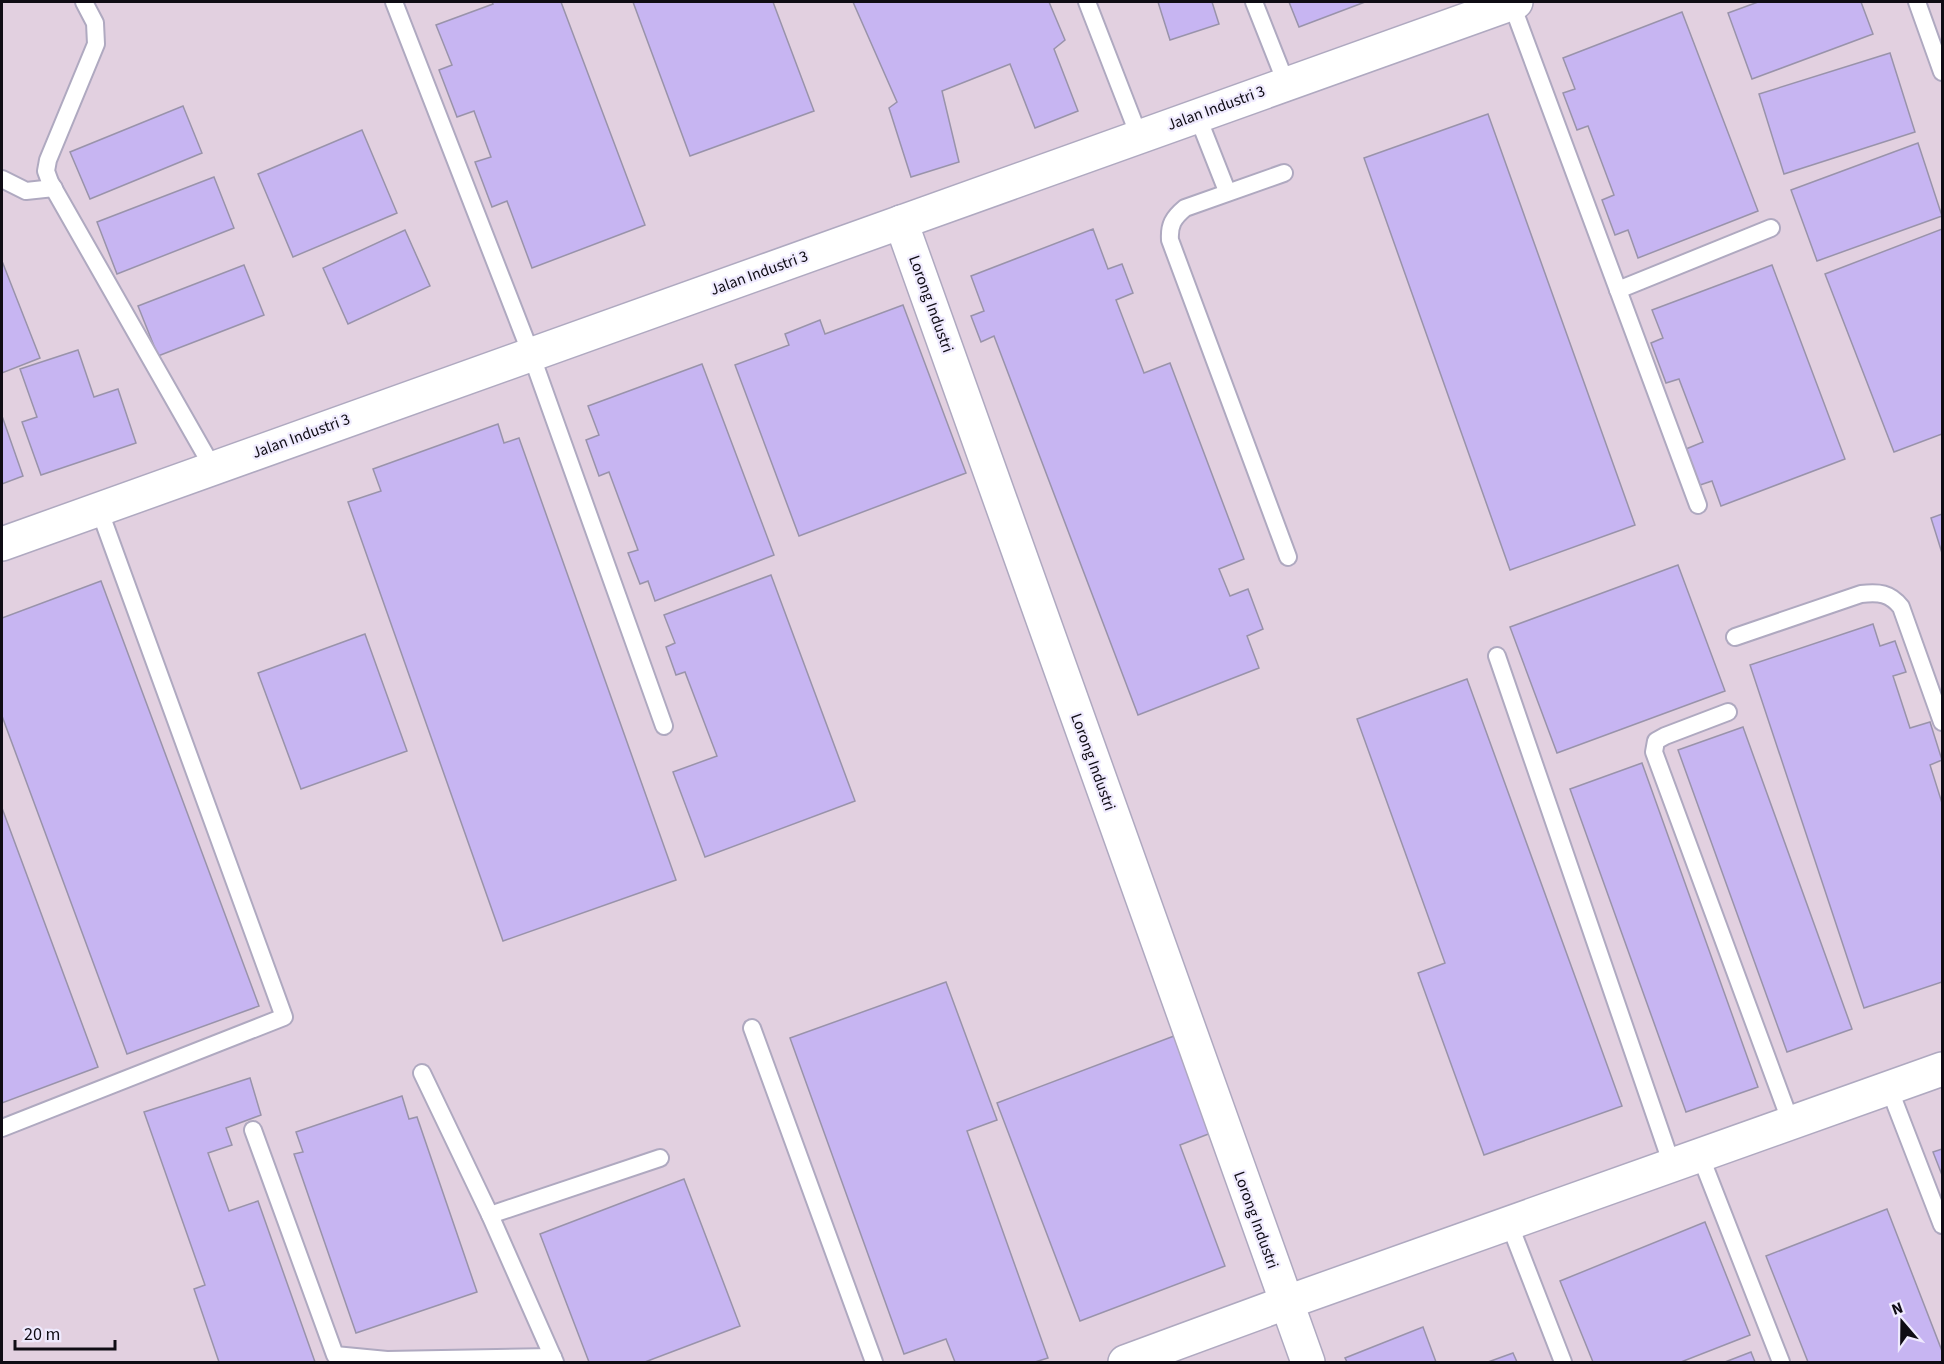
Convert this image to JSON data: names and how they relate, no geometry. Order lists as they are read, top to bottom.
{
  "streets": {
    "street": ["Jalan Industri 3", "Lorong Industri"]
  },
  "crossings": [
    ["Jalan Industri 3", "Lorong Industri"]
  ],
  "scale_bar": "20 m",
  "north": "top"
}
